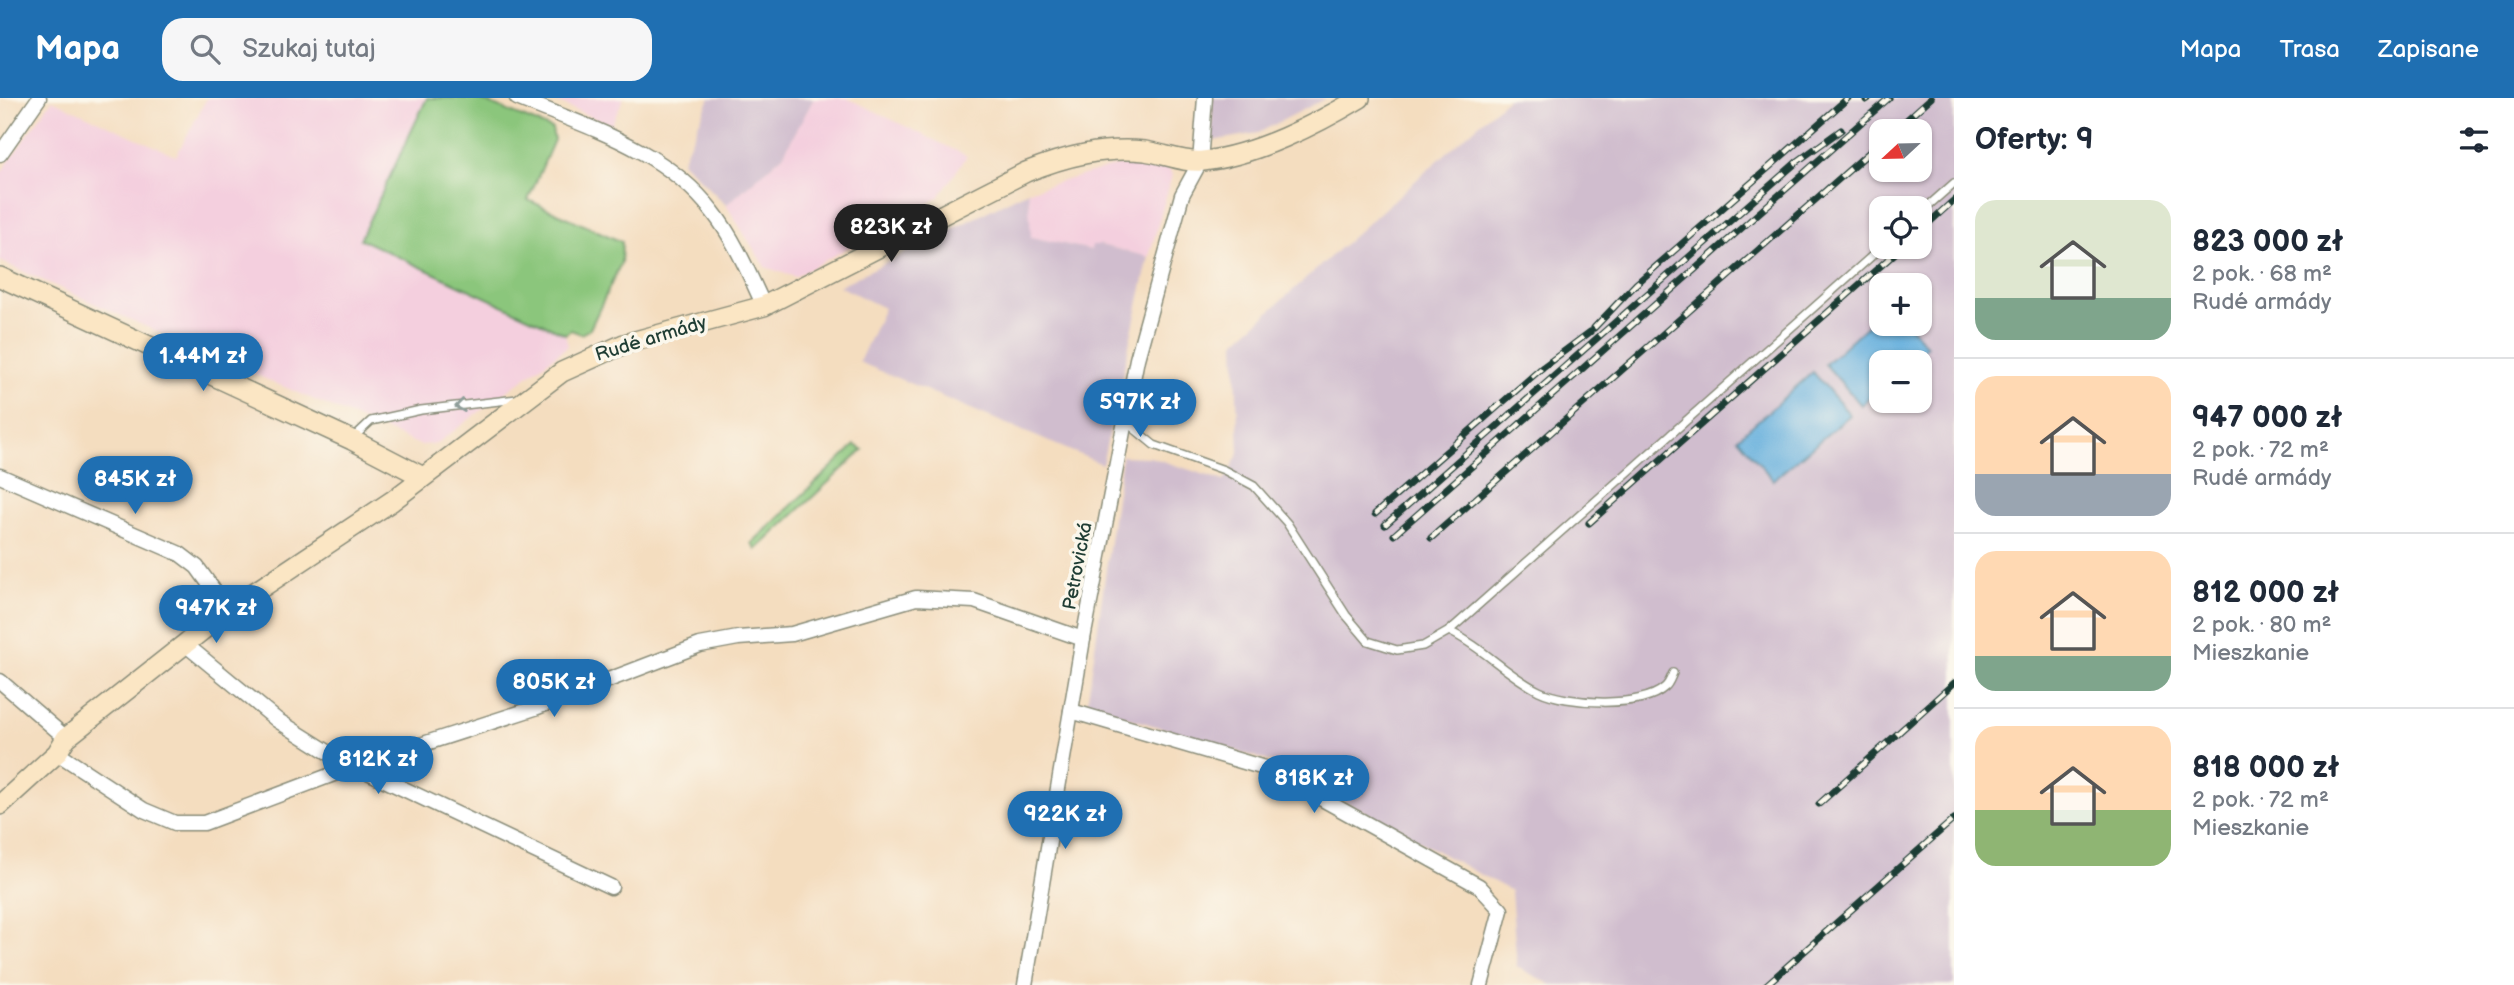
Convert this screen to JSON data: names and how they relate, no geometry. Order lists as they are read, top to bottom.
{
  "streets": {
    "main road": ["Rudé armády"],
    "street": ["Petrovická"]
  },
  "crossings": [
    ["Rudé armády", "Petrovická"]
  ],
  "north": "left",
  "page": {
    "header": "Mapa",
    "search": "Szukaj tutaj",
    "nav": ["Mapa", "Trasa", "Zapisane"],
    "heading": "Oferty: 9",
    "map_buttons": ["+", "−"],
    "list": [
      {
        "name": "823 000 zł",
        "note": "2 pok. · 68 m² · Rudé armády"
      },
      {
        "name": "947 000 zł",
        "note": "2 pok. · 72 m² · Rudé armády"
      },
      {
        "name": "812 000 zł",
        "note": "2 pok. · 80 m² · Mieszkanie"
      },
      {
        "name": "818 000 zł",
        "note": "2 pok. · 72 m² · Mieszkanie"
      }
    ],
    "price": [
      "823K zł",
      "1.44M zł",
      "597K zł",
      "845K zł",
      "947K zł",
      "805K zł",
      "812K zł",
      "818K zł",
      "922K zł"
    ]
  }
}
